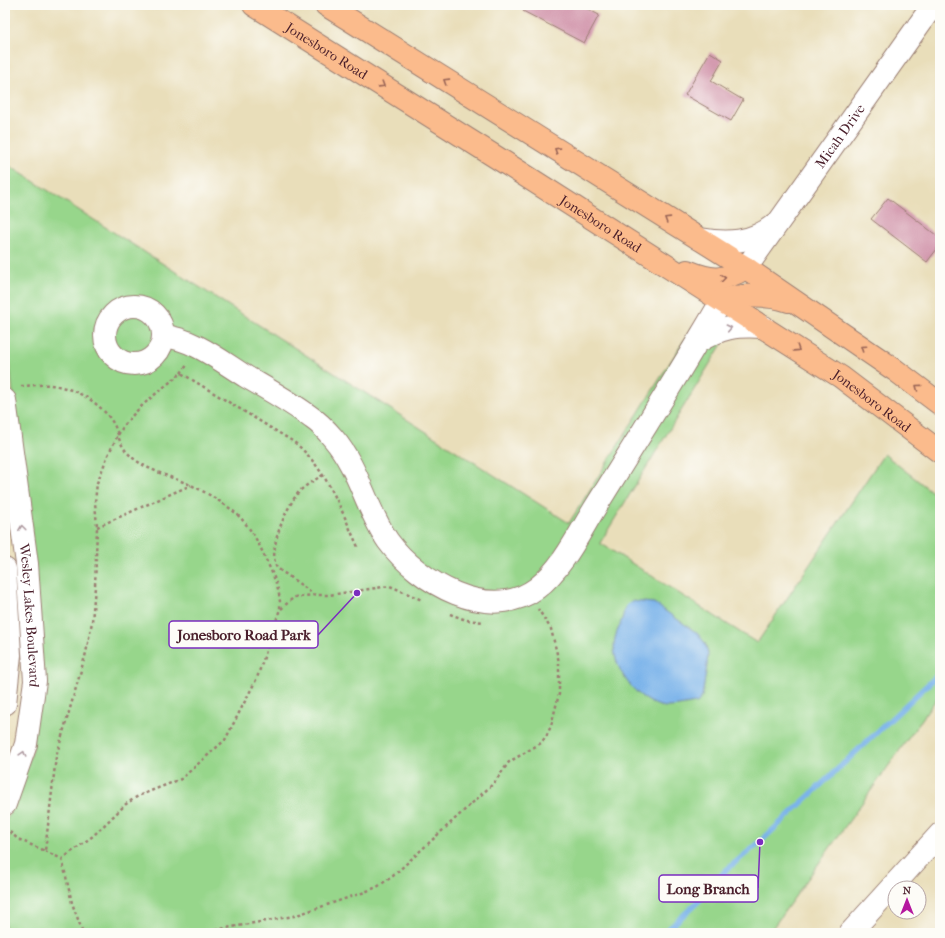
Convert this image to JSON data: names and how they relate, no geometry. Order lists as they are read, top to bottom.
{
  "streets": {
    "main road": ["Jonesboro Road"],
    "street": ["Micah Drive", "Wesley Lakes Boulevard"]
  },
  "places": ["Jonesboro Road Park", "Long Branch"],
  "north": "top"
}
